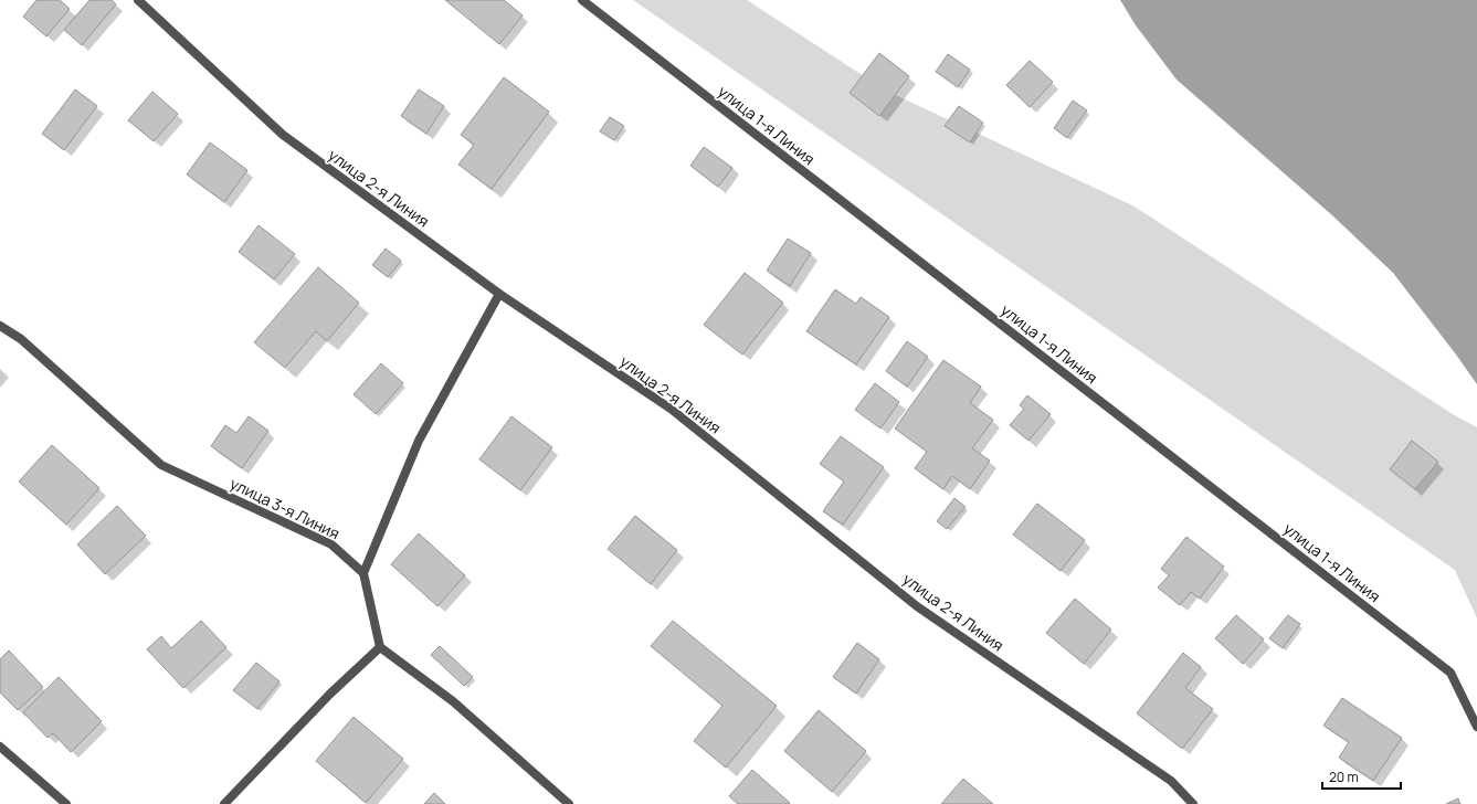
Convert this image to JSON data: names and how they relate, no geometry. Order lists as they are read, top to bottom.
{
  "streets": {
    "street": ["улица 1-я Линия", "улица 2-я Линия", "улица 3-я Линия"]
  },
  "scale_bar": "20 m"
}
